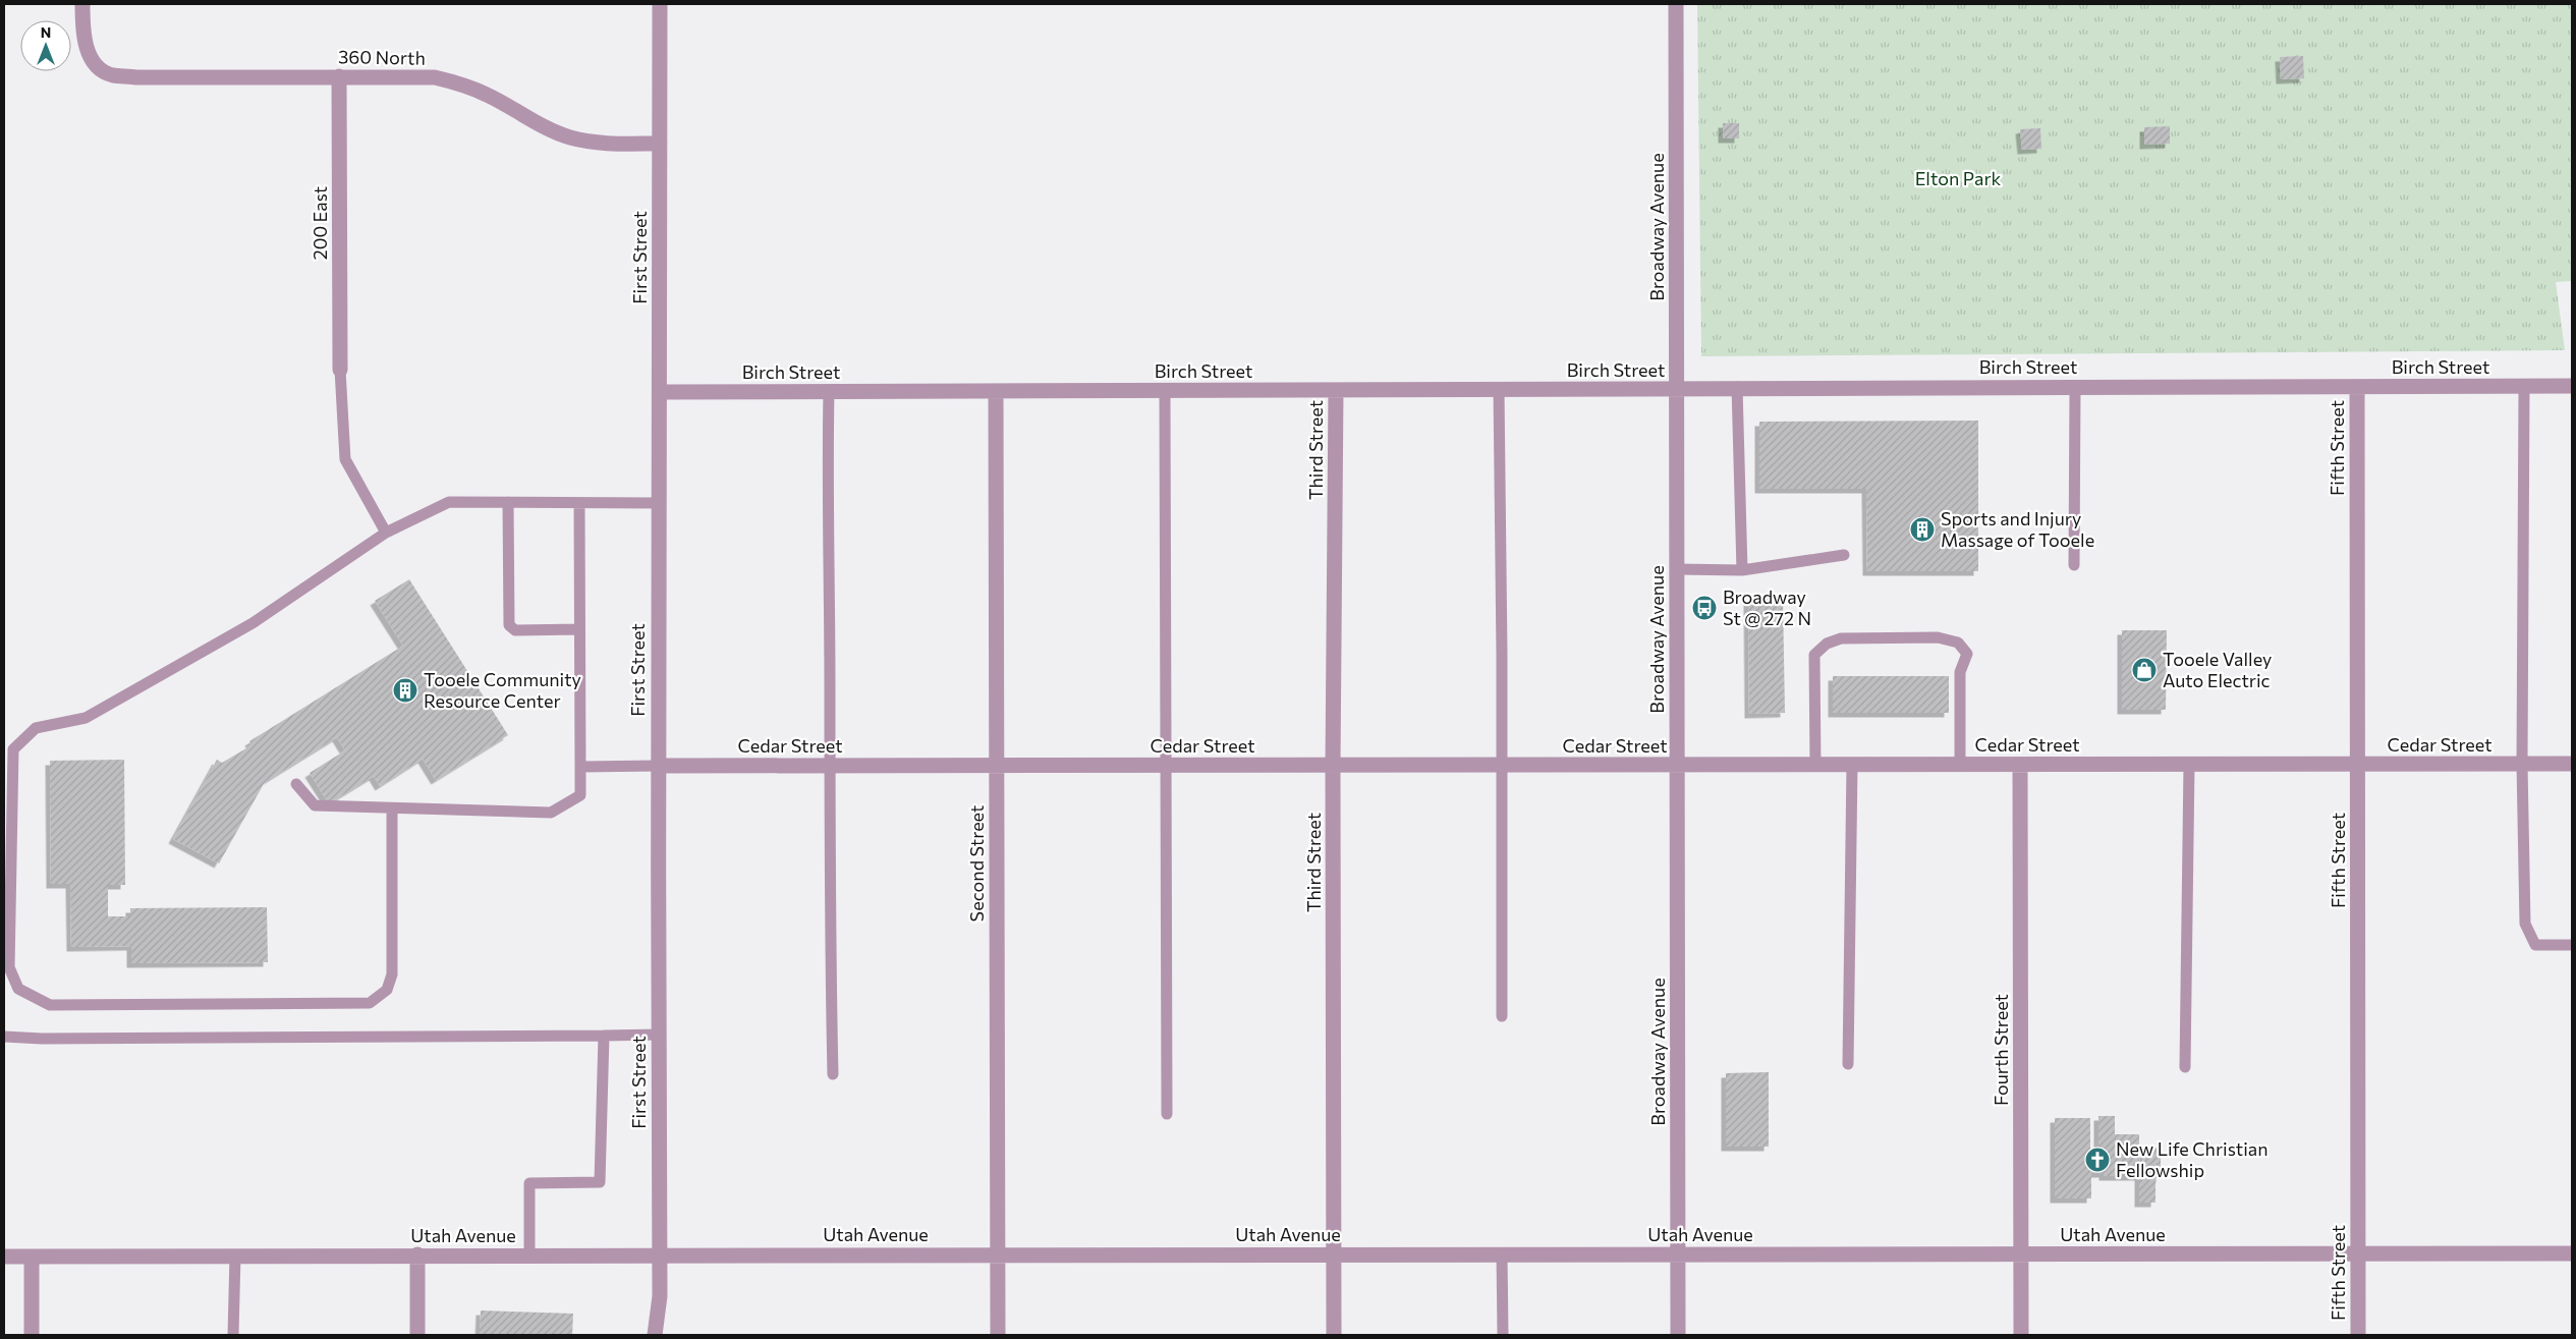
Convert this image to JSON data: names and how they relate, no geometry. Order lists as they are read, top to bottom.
{
  "streets": {
    "street": [
      "360 North",
      "200 East",
      "Broadway Avenue",
      "First Street",
      "Birch Street",
      "Fifth Street",
      "Third Street",
      "Cedar Street",
      "Second Street",
      "Fourth Street",
      "Utah Avenue"
    ]
  },
  "crossings": [
    ["360 North", "200 East"],
    ["360 North", "First Street"],
    ["Broadway Avenue", "Birch Street"],
    ["Broadway Avenue", "Cedar Street"],
    ["Broadway Avenue", "Utah Avenue"],
    ["First Street", "Birch Street"],
    ["First Street", "Cedar Street"],
    ["First Street", "Utah Avenue"],
    ["Birch Street", "Fifth Street"],
    ["Birch Street", "Third Street"],
    ["Birch Street", "Second Street"],
    ["Fifth Street", "Cedar Street"],
    ["Fifth Street", "Utah Avenue"],
    ["Third Street", "Cedar Street"],
    ["Third Street", "Utah Avenue"],
    ["Cedar Street", "Second Street"],
    ["Cedar Street", "Fourth Street"],
    ["Second Street", "Utah Avenue"],
    ["Fourth Street", "Utah Avenue"]
  ],
  "parks": ["Elton Park"],
  "places": {
    "building": ["Sports and Injury Massage of Tooele", "Tooele Community Resource Center"],
    "bus stop": ["Broadway St @ 272 N"],
    "shop": ["Tooele Valley Auto Electric"],
    "church": ["New Life Christian Fellowship"]
  },
  "north": "top"
}
